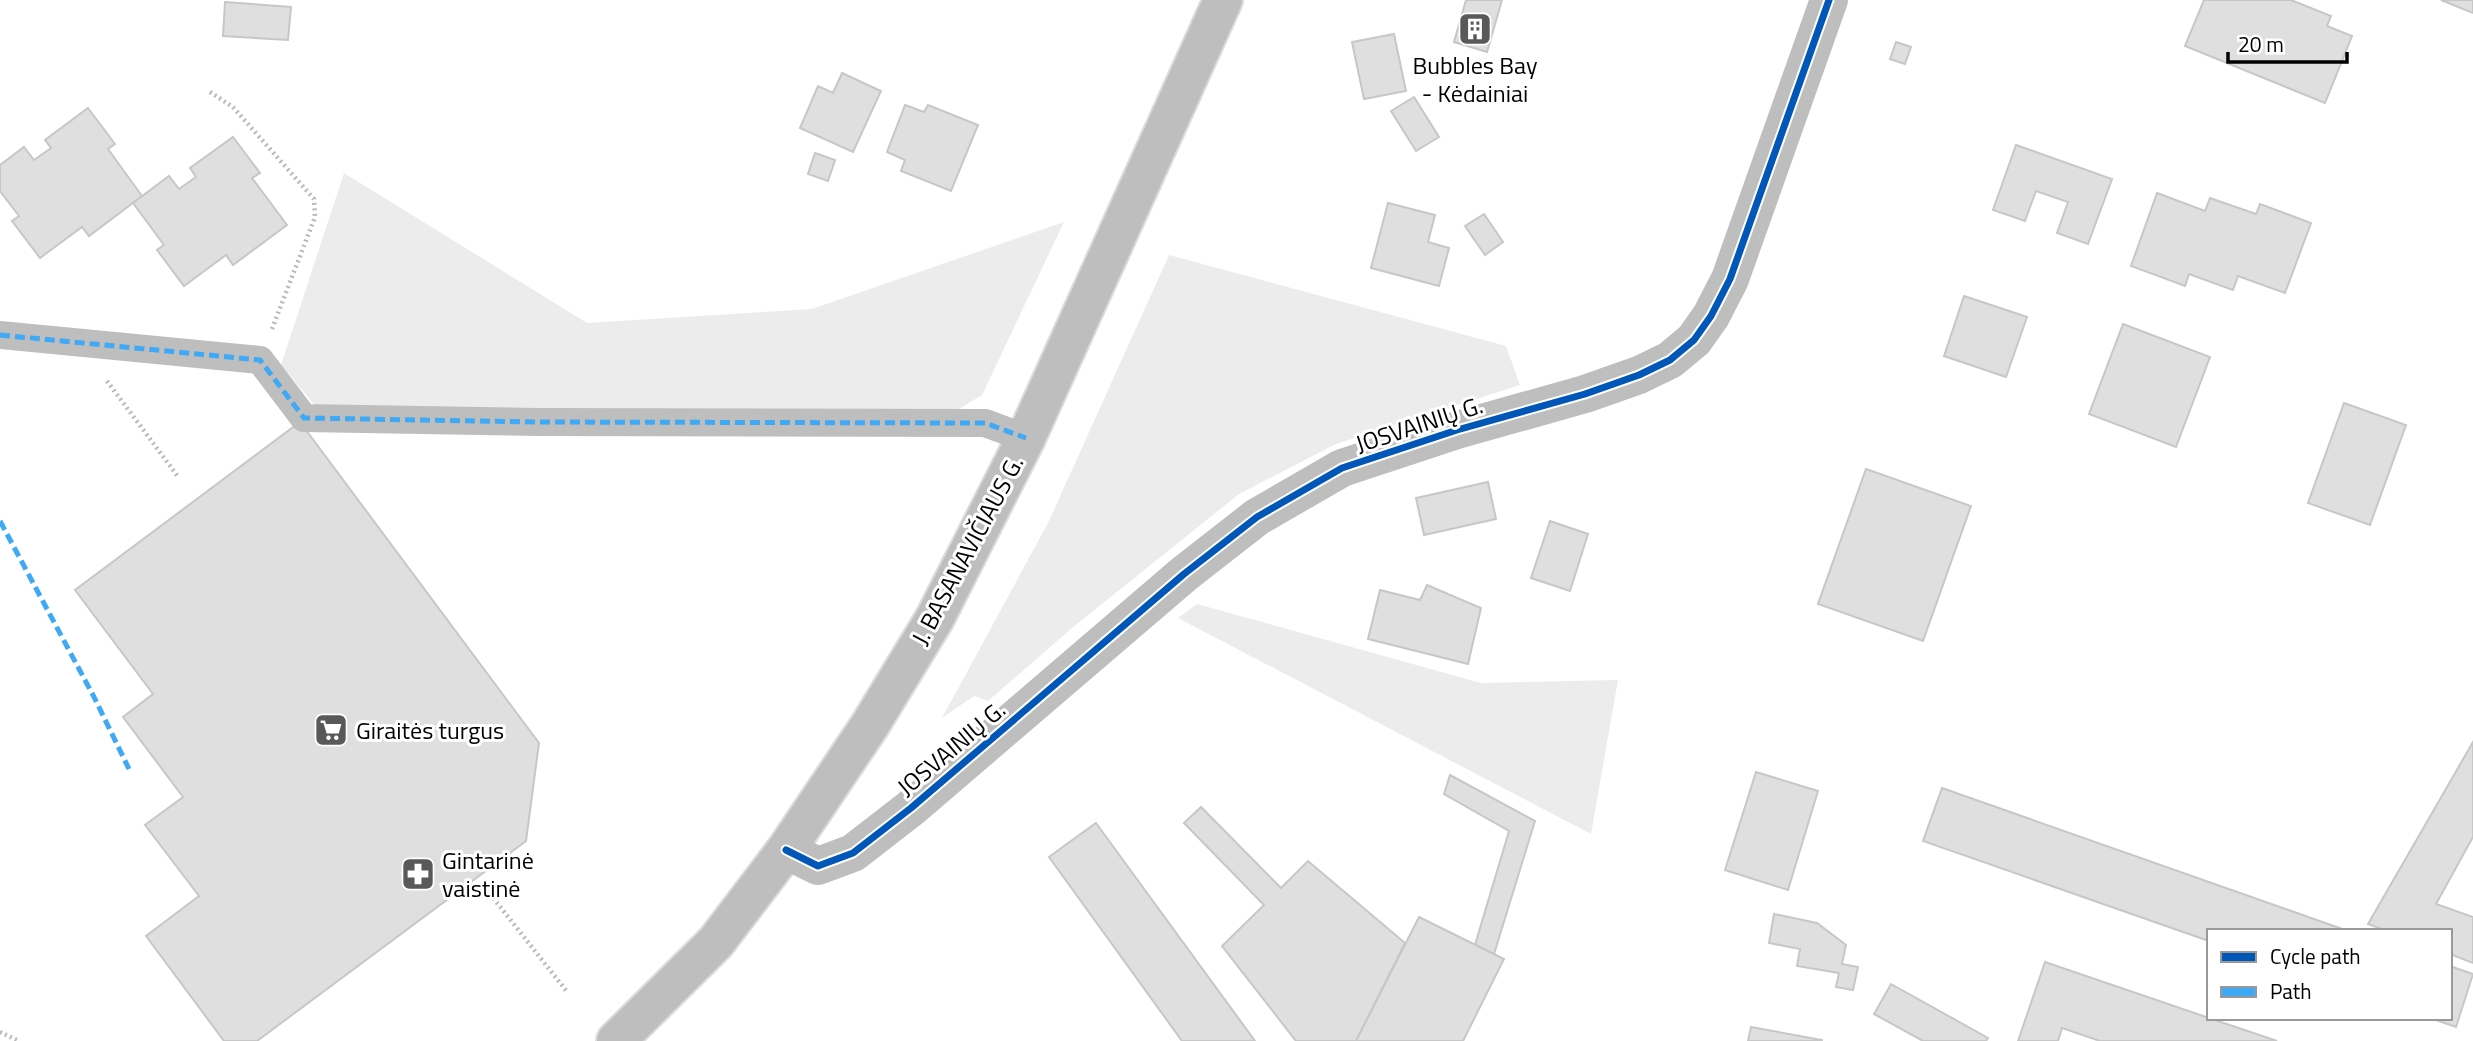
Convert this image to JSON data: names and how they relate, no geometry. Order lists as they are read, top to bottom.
{
  "streets": {
    "street": ["JOSVAINIŲ G.", "J. BASANAVIČIAUS G."]
  },
  "crossings": [
    ["JOSVAINIŲ G.", "J. BASANAVIČIAUS G."]
  ],
  "places": {
    "building": ["Bubbles Bay - Kėdainiai"],
    "supermarket": ["Giraitės turgus"],
    "pharmacy": ["Gintarinė vaistinė"]
  },
  "legend": ["Cycle path", "Path"],
  "scale_bar": "20 m"
}
